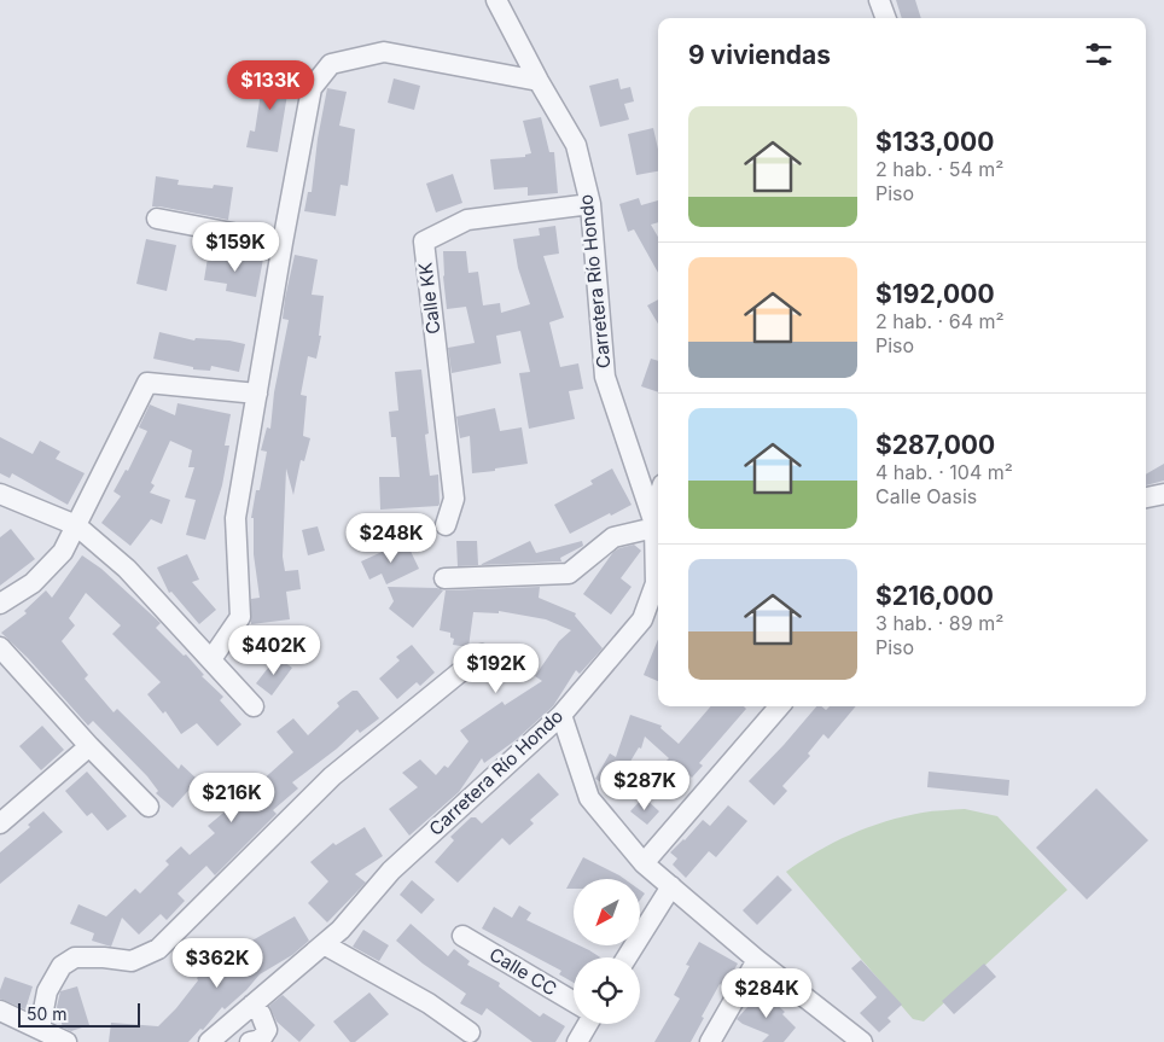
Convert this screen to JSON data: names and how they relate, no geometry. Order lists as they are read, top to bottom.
{
  "streets": {
    "street": ["Carretera Río Hondo", "Calle KK", "Calle CC"]
  },
  "crossings": [
    ["Carretera Río Hondo", "Calle KK"]
  ],
  "scale_bar": "50 m",
  "north": "bottom left",
  "page": {
    "heading": "9 viviendas",
    "price": [
      "$133K",
      "$159K",
      "$248K",
      "$402K",
      "$192K",
      "$287K",
      "$216K",
      "$362K",
      "$284K"
    ],
    "list": [
      {
        "name": "$133,000",
        "note": "2 hab. · 54 m² · Piso"
      },
      {
        "name": "$192,000",
        "note": "2 hab. · 64 m² · Piso"
      },
      {
        "name": "$287,000",
        "note": "4 hab. · 104 m² · Calle Oasis"
      },
      {
        "name": "$216,000",
        "note": "3 hab. · 89 m² · Piso"
      }
    ],
    "scale": "50 m"
  }
}
